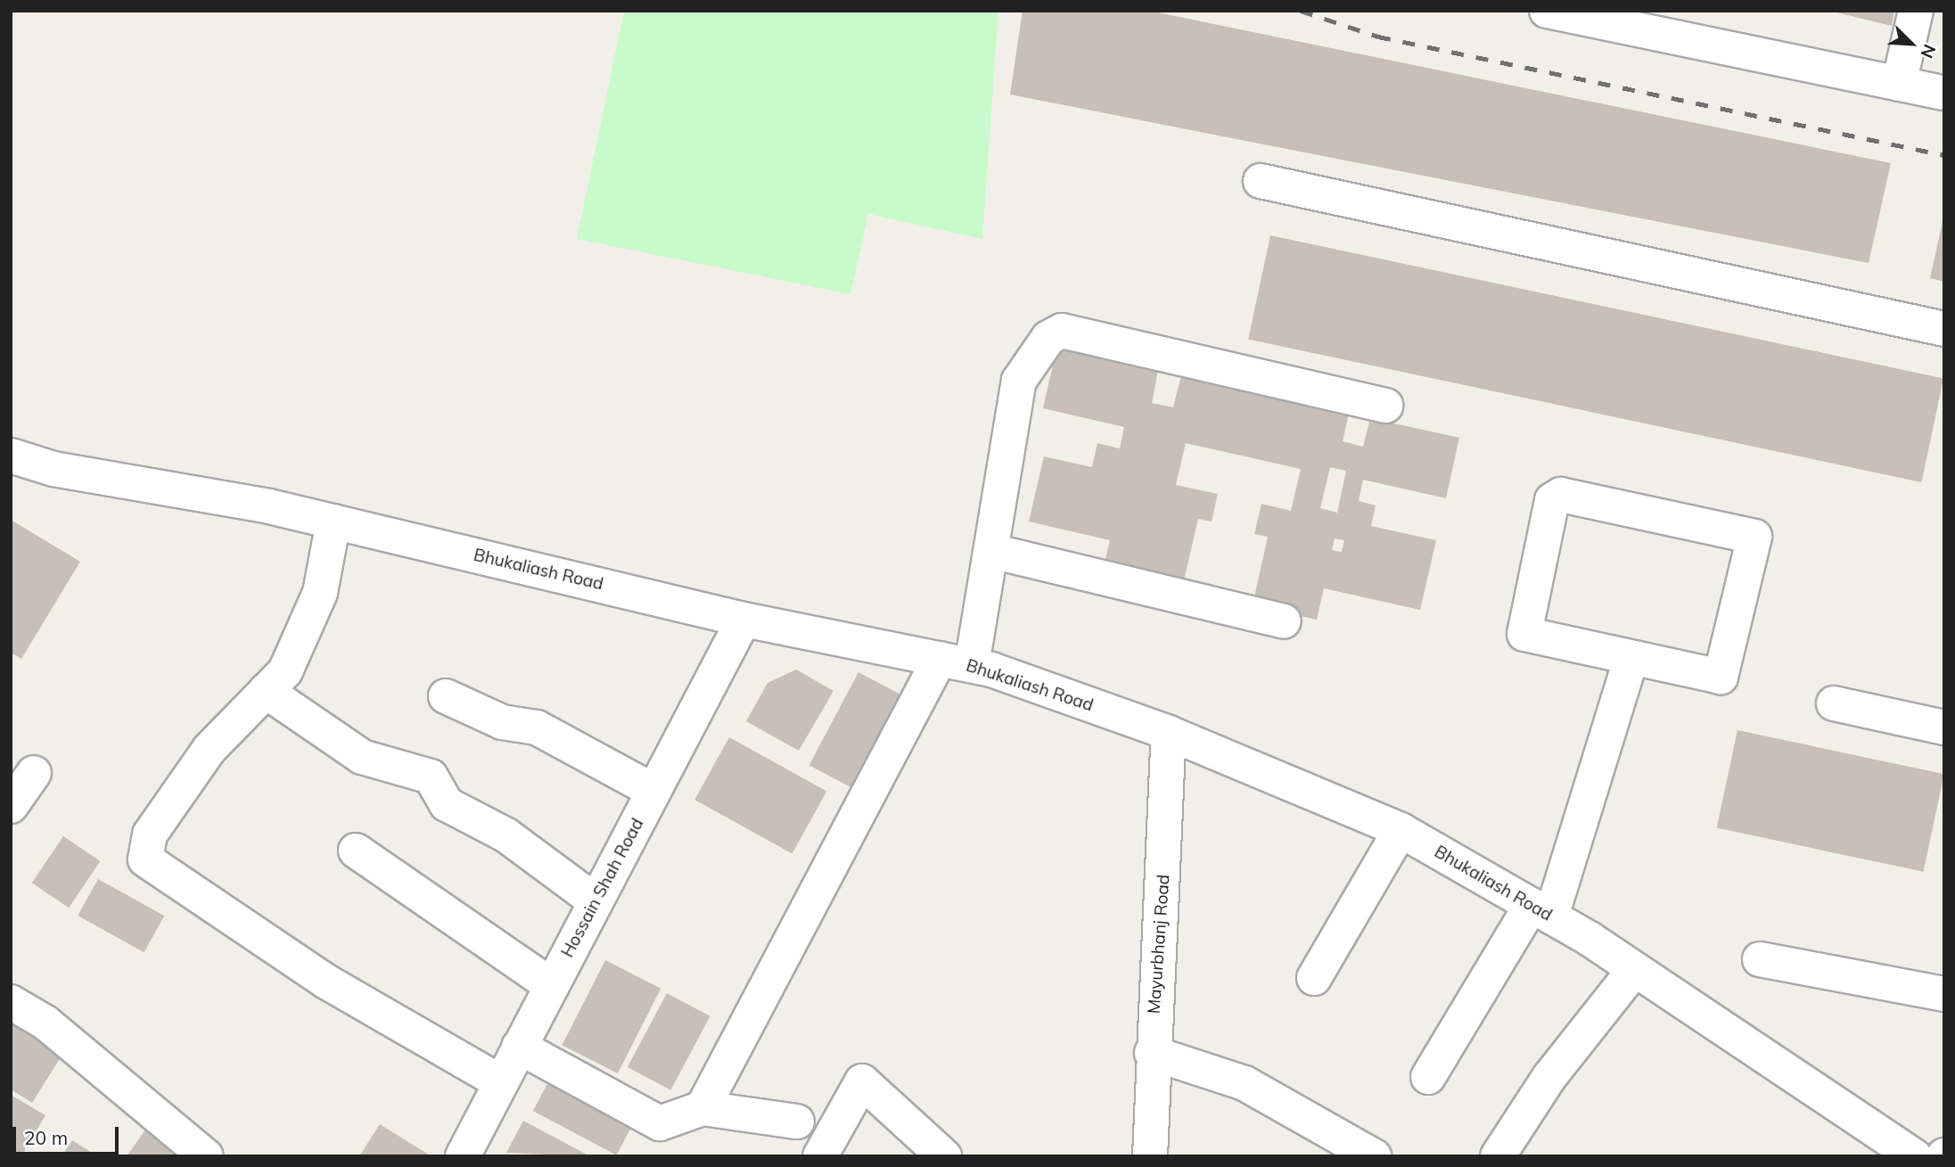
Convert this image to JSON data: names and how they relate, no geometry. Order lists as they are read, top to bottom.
{
  "streets": {
    "street": ["Bhukaliash Road", "Hossain Shah Road", "Mayurbhanj Road"]
  },
  "crossings": [
    ["Bhukaliash Road", "Hossain Shah Road"],
    ["Bhukaliash Road", "Mayurbhanj Road"]
  ],
  "scale_bar": "20 m",
  "north": "bottom right"
}
